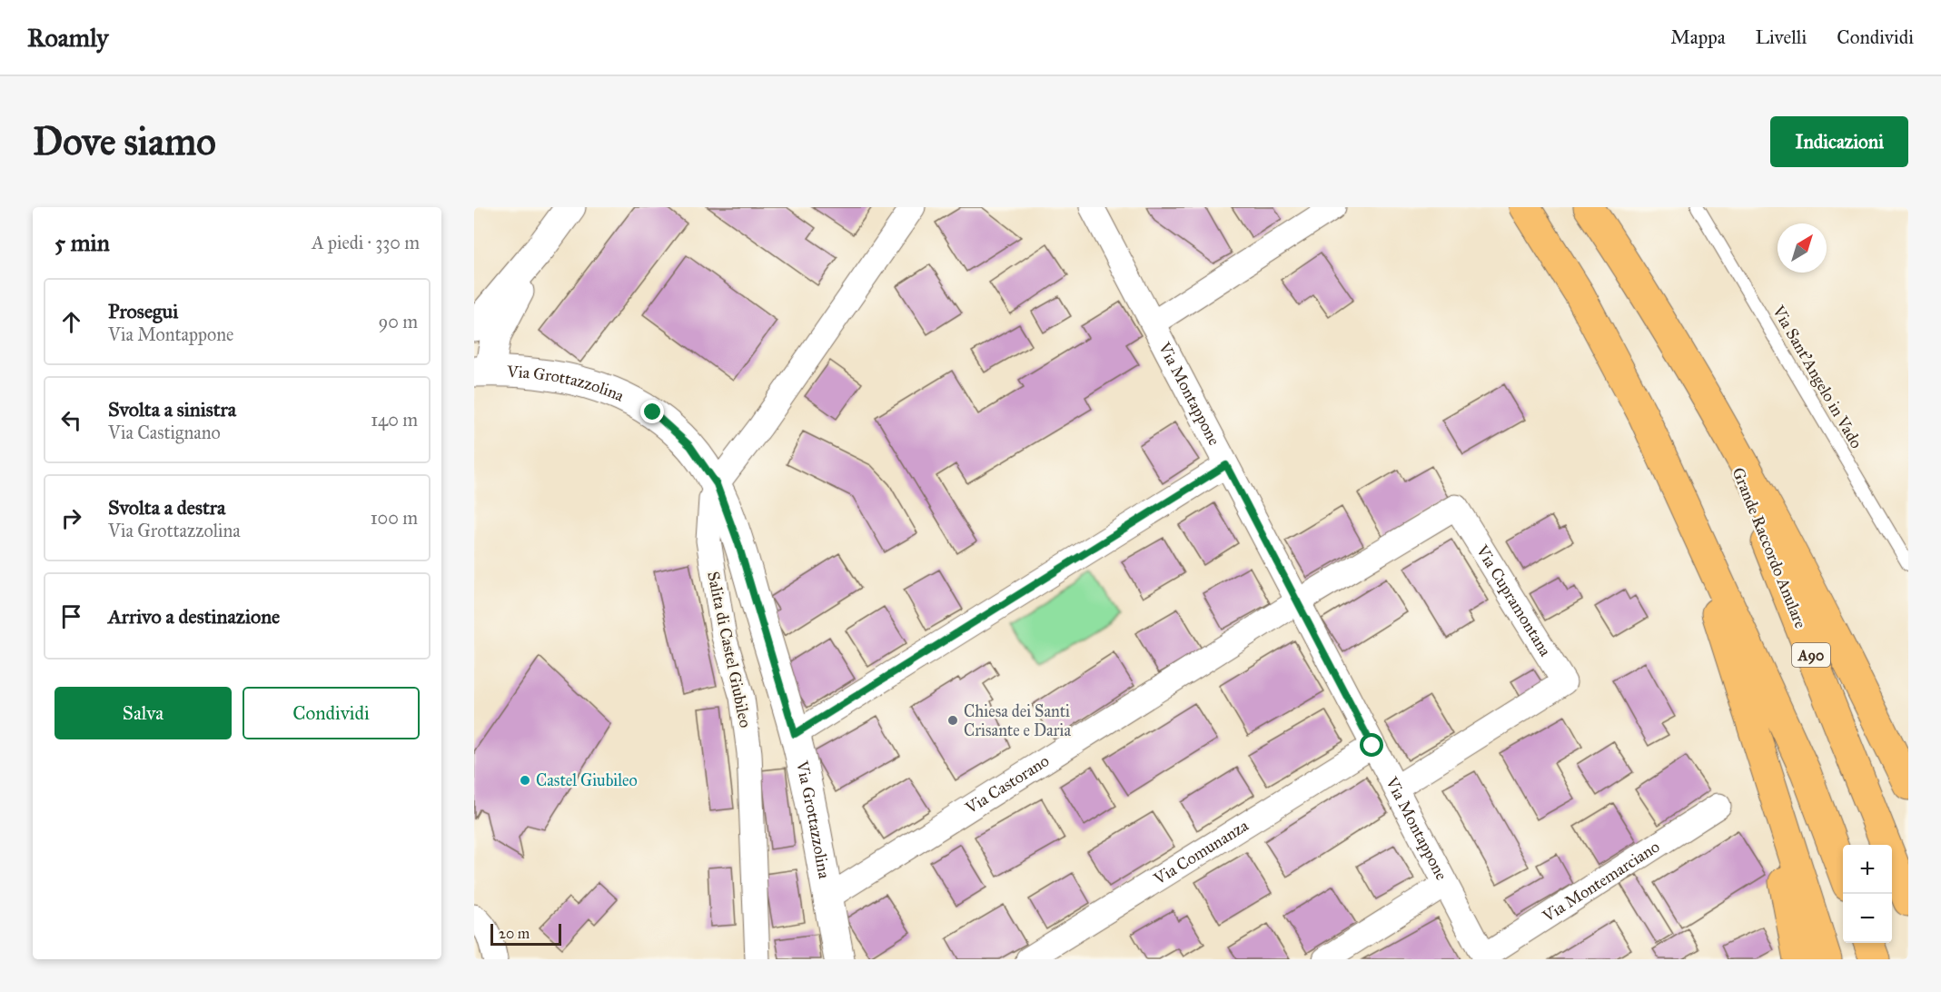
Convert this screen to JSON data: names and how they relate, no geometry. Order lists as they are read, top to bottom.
{
  "streets": {
    "highway": ["Grande Raccordo Anulare", "A90"],
    "street": [
      "Via Grottazzolina",
      "Via Montappone",
      "Via Cupramontana",
      "Salita di Castel Giubileo",
      "Via Castorano",
      "Via Comunanza",
      "Via Montemarciano"
    ],
    "lane": ["Via Sant'Angelo in Vado"]
  },
  "crossings": [
    ["Via Grottazzolina", "Salita di Castel Giubileo"],
    ["Via Grottazzolina", "Via Castorano"],
    ["Via Montappone", "Via Cupramontana"],
    ["Via Montappone", "Via Castorano"],
    ["Via Montappone", "Via Comunanza"],
    ["Via Montappone", "Via Montemarciano"],
    ["Via Cupramontana", "Via Castorano"]
  ],
  "places": ["Chiesa dei Santi Crisante e Daria", "Castel Giubileo"],
  "scale_bar": "20 m",
  "north": "top right",
  "page": {
    "header": "Roamly",
    "nav": ["Mappa", "Livelli", "Condividi"],
    "buttons": [
      "Indicazioni",
      ["Salva", "Condividi"]
    ],
    "title": "Dove siamo",
    "heading": ["5 min", "A piedi · 330 m"],
    "list": [
      ["Prosegui", "Via Montappone", "90 m"],
      ["Svolta a sinistra", "Via Castignano", "140 m"],
      ["Svolta a destra", "Via Grottazzolina", "100 m"],
      "Arrivo a destinazione"
    ],
    "map_buttons": ["+", "−"],
    "scale": "20 m"
  }
}
